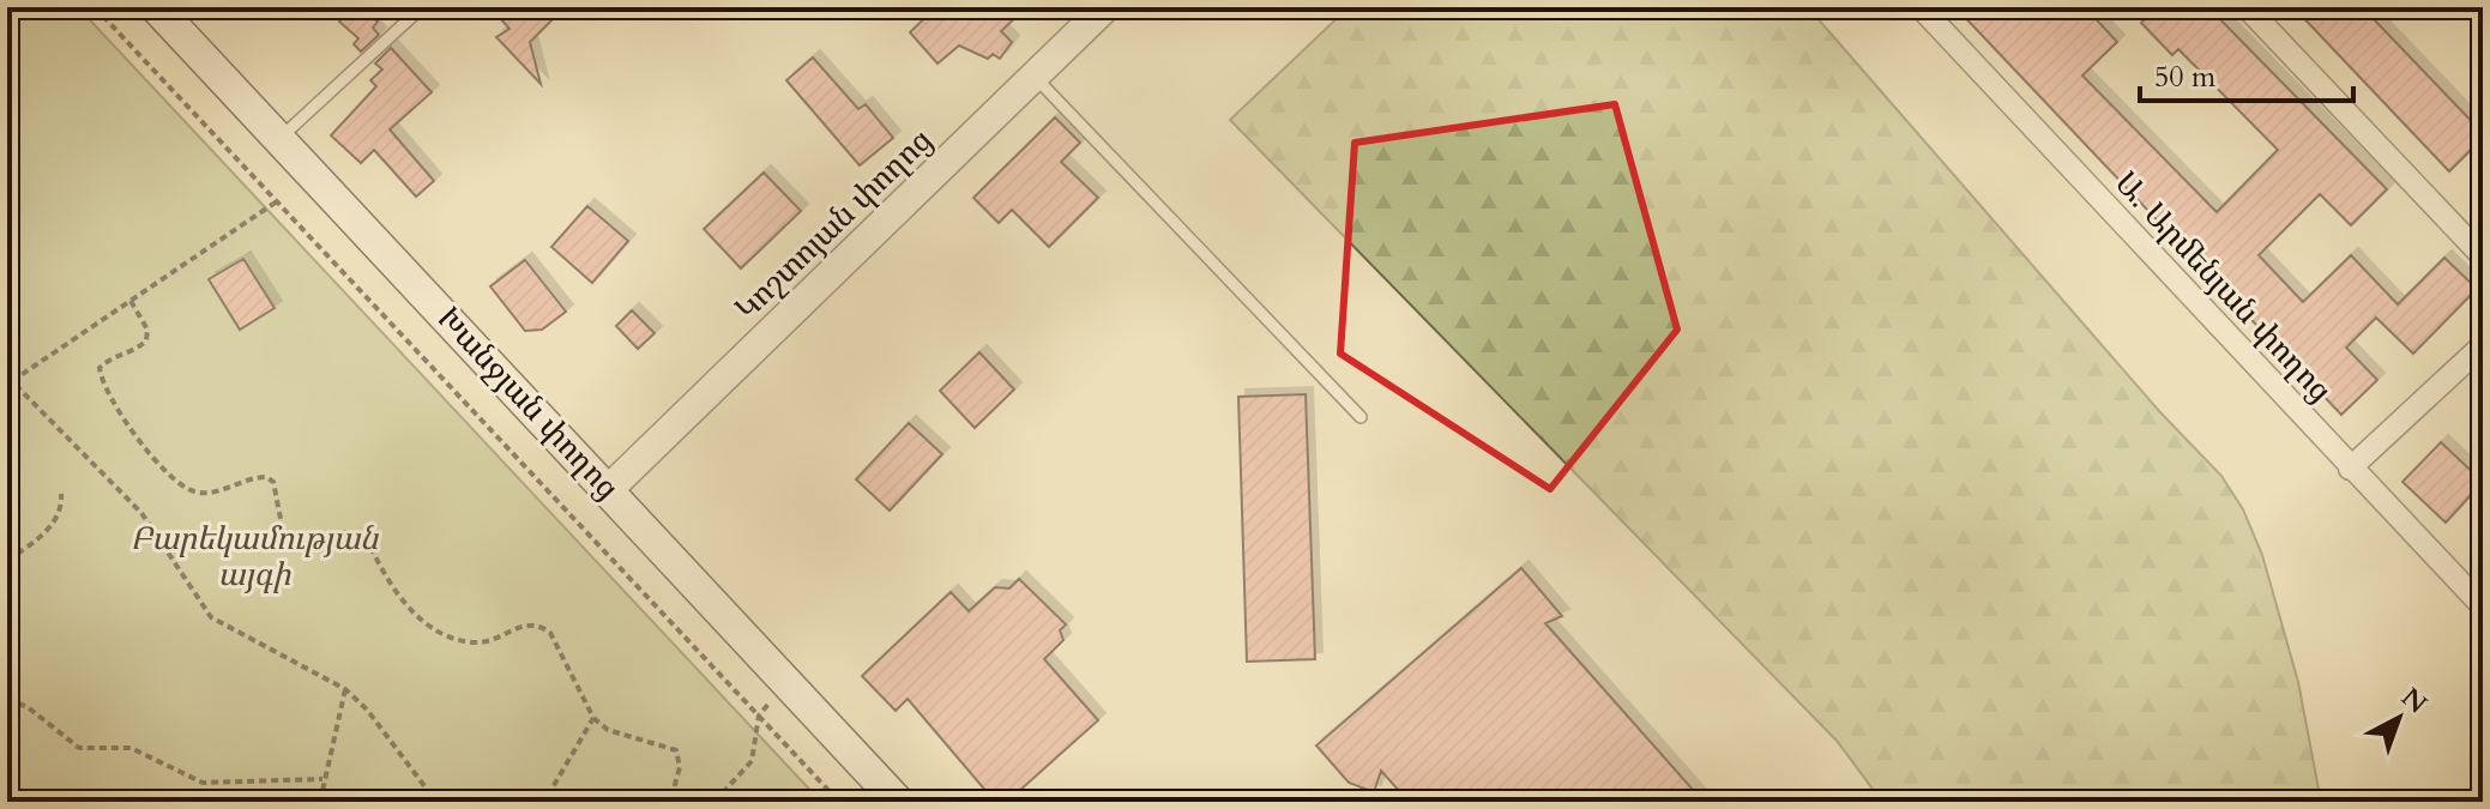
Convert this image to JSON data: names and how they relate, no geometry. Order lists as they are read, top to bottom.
{
  "streets": {
    "main road": ["Խանջյան փողոց"],
    "street": ["Կոշտոյան փողոց", "Ա. Արմենյան փողոց"]
  },
  "crossings": [
    ["Կոշտոյան փողոց", "Խանջյան փողոց"]
  ],
  "parks": ["Բարեկամության այգի"],
  "scale_bar": "50 m",
  "north": "top right"
}
